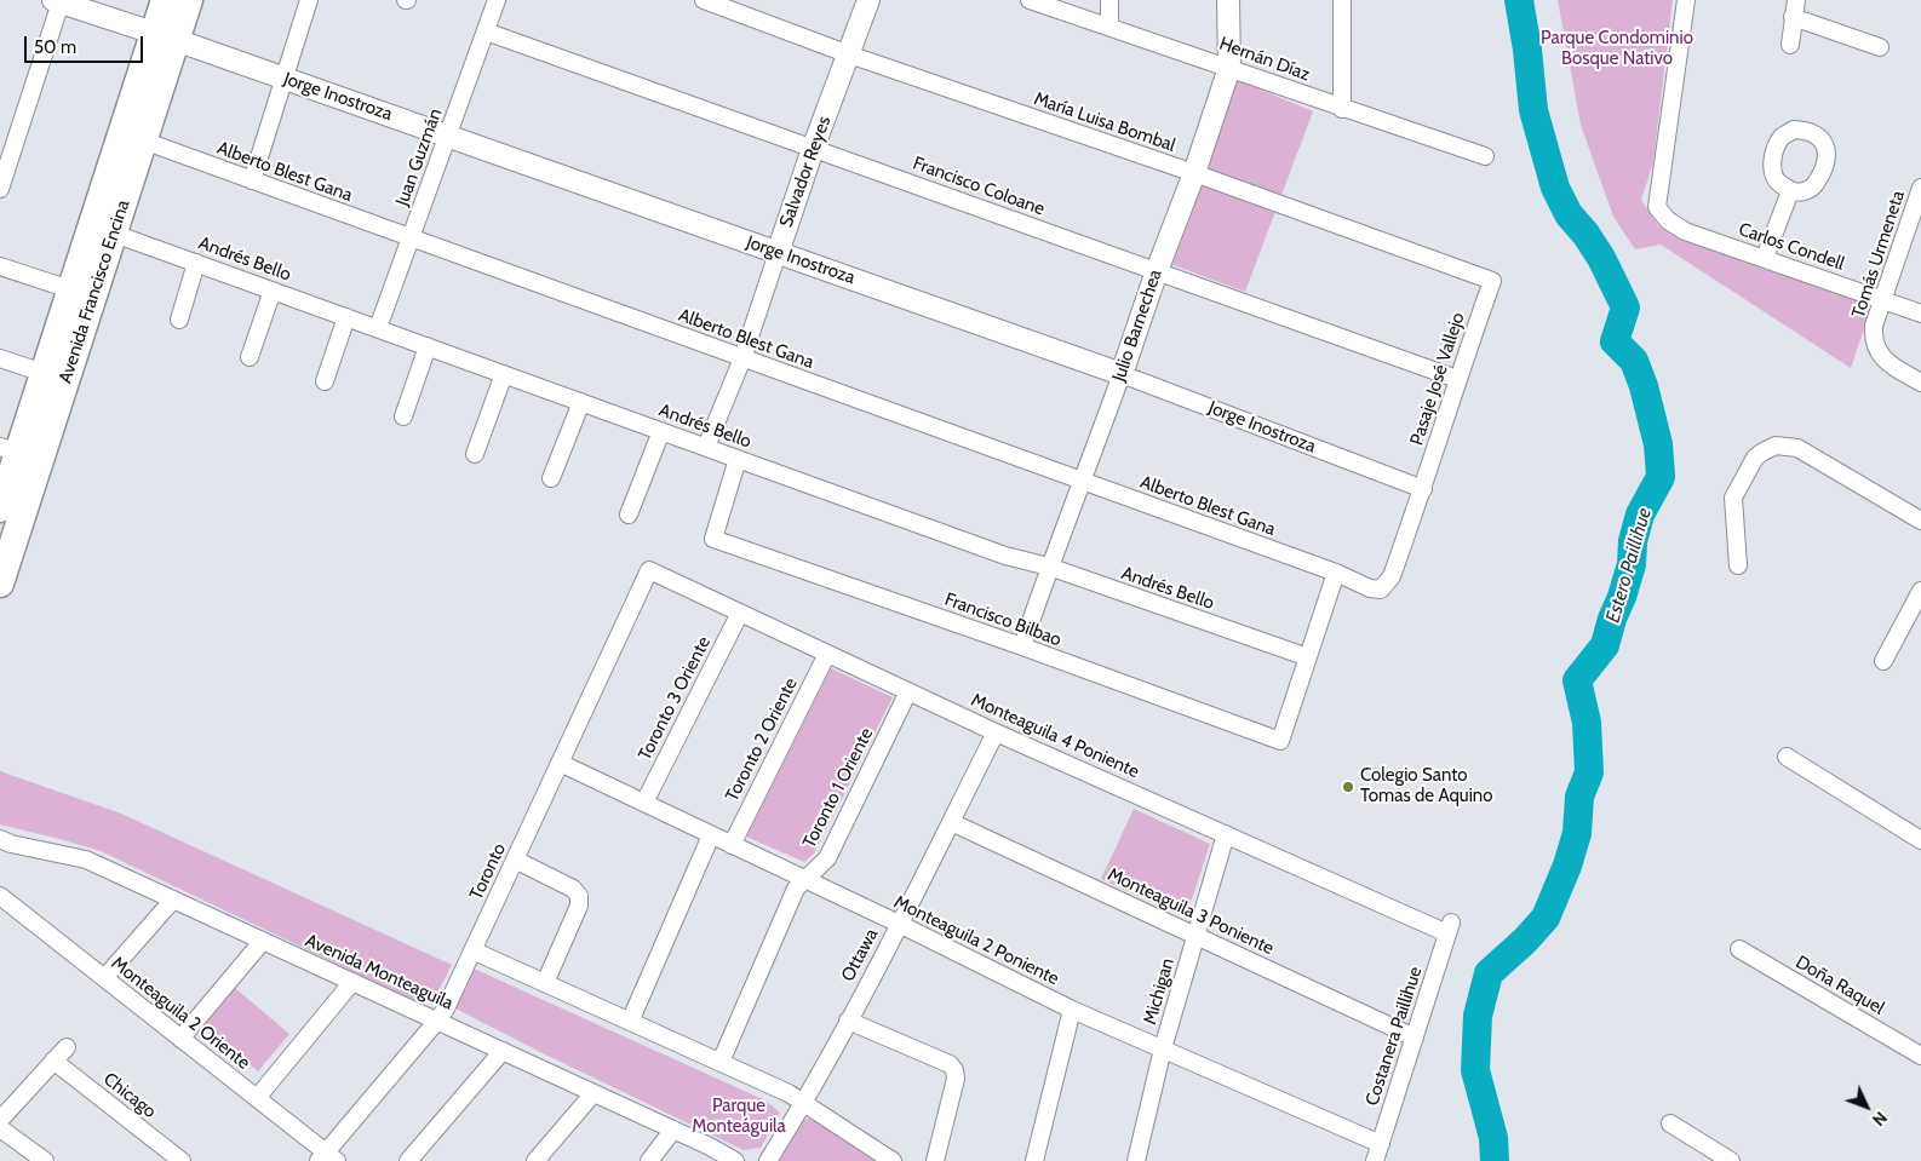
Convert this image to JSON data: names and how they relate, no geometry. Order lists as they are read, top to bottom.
{
  "streets": {
    "main road": ["Avenida Francisco Encina"],
    "street": [
      "Hernán Díaz",
      "Jorge Inostroza",
      "María Luisa Bombal",
      "Juan Guzmán",
      "Alberto Blest Gana",
      "Salvador Reyes",
      "Francisco Coloane",
      "Carlos Condell",
      "Tomás Urmeneta",
      "Andrés Bello",
      "Julio Barnechea",
      "Pasaje José Vallejo",
      "Francisco Bilbao",
      "Toronto 3 Oriente",
      "Monteaguila 4 Poniente",
      "Toronto 2 Oriente",
      "Toronto 1 Oriente",
      "Toronto",
      "Monteaguila 3 Poniente",
      "Monteaguila 2 Poniente",
      "Ottawa",
      "Avenida Monteaguila",
      "Doña Raquel",
      "Michigan",
      "Monteaguila 2 Oriente",
      "Costanera Paillihue",
      "Chicago"
    ]
  },
  "crossings": [
    ["Hernán Díaz", "Julio Barnechea"],
    ["Jorge Inostroza", "Juan Guzmán"],
    ["Jorge Inostroza", "Salvador Reyes"],
    ["Jorge Inostroza", "Avenida Francisco Encina"],
    ["Jorge Inostroza", "Julio Barnechea"],
    ["Jorge Inostroza", "Pasaje José Vallejo"],
    ["María Luisa Bombal", "Salvador Reyes"],
    ["María Luisa Bombal", "Julio Barnechea"],
    ["María Luisa Bombal", "Pasaje José Vallejo"],
    ["Juan Guzmán", "Alberto Blest Gana"],
    ["Juan Guzmán", "Francisco Coloane"],
    ["Juan Guzmán", "Andrés Bello"],
    ["Alberto Blest Gana", "Salvador Reyes"],
    ["Alberto Blest Gana", "Avenida Francisco Encina"],
    ["Alberto Blest Gana", "Julio Barnechea"],
    ["Alberto Blest Gana", "Pasaje José Vallejo"],
    ["Salvador Reyes", "Francisco Coloane"],
    ["Salvador Reyes", "Andrés Bello"],
    ["Francisco Coloane", "Julio Barnechea"],
    ["Francisco Coloane", "Pasaje José Vallejo"],
    ["Carlos Condell", "Tomás Urmeneta"],
    ["Andrés Bello", "Avenida Francisco Encina"],
    ["Andrés Bello", "Julio Barnechea"],
    ["Andrés Bello", "Francisco Bilbao"],
    ["Julio Barnechea", "Francisco Bilbao"],
    ["Toronto 3 Oriente", "Monteaguila 4 Poniente"],
    ["Toronto 3 Oriente", "Monteaguila 2 Poniente"],
    ["Monteaguila 4 Poniente", "Toronto 2 Oriente"],
    ["Monteaguila 4 Poniente", "Toronto 1 Oriente"],
    ["Monteaguila 4 Poniente", "Toronto"],
    ["Monteaguila 4 Poniente", "Ottawa"],
    ["Monteaguila 4 Poniente", "Michigan"],
    ["Monteaguila 4 Poniente", "Costanera Paillihue"],
    ["Toronto 2 Oriente", "Monteaguila 2 Poniente"],
    ["Toronto 1 Oriente", "Monteaguila 2 Poniente"],
    ["Toronto", "Monteaguila 2 Poniente"],
    ["Toronto", "Avenida Monteaguila"],
    ["Toronto", "Monteaguila 2 Oriente"],
    ["Monteaguila 3 Poniente", "Ottawa"],
    ["Monteaguila 3 Poniente", "Michigan"],
    ["Monteaguila 3 Poniente", "Costanera Paillihue"],
    ["Monteaguila 2 Poniente", "Ottawa"],
    ["Monteaguila 2 Poniente", "Michigan"],
    ["Monteaguila 2 Poniente", "Costanera Paillihue"]
  ],
  "water": ["Estero Paillihue"],
  "parks": ["Parque Condominio Bosque Nativo", "Parque Monteáguila"],
  "places": ["Colegio Santo Tomas de Aquino"],
  "scale_bar": "50 m",
  "north": "bottom right"
}
